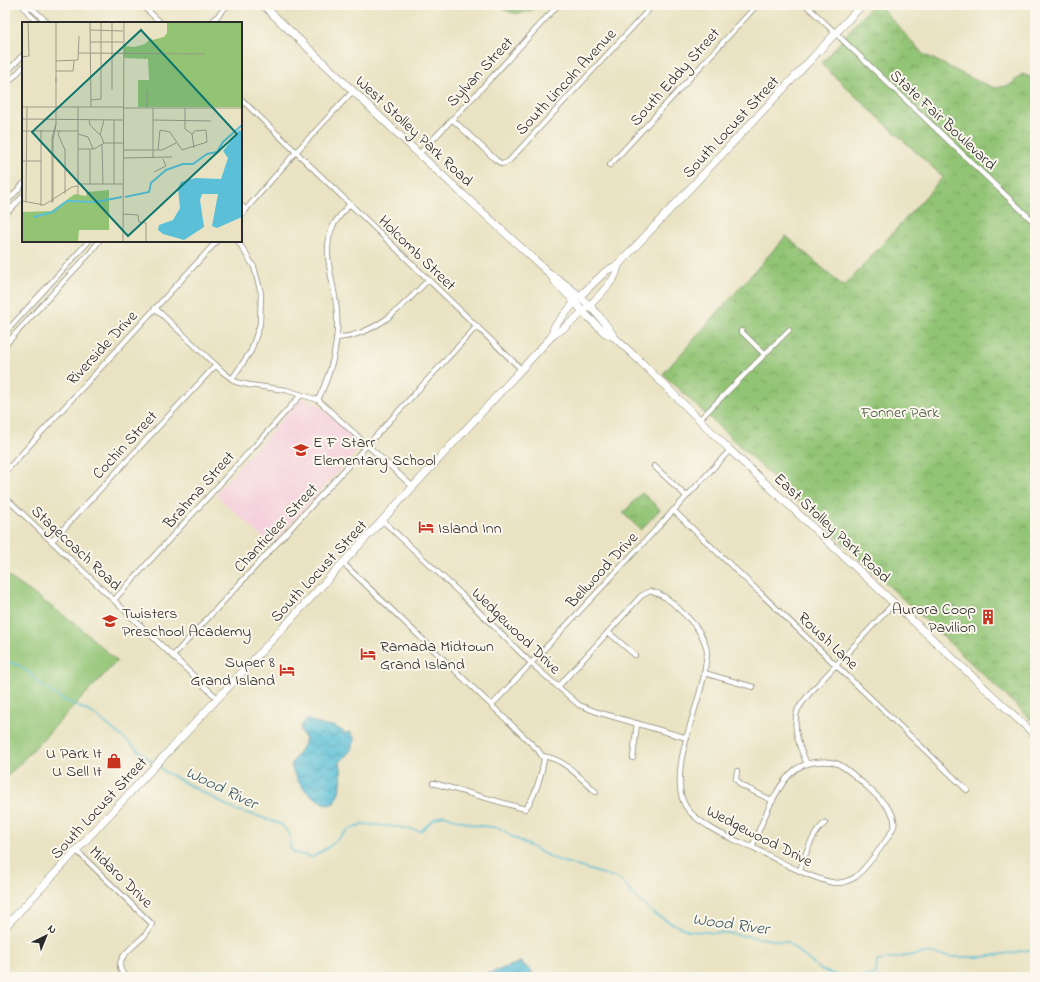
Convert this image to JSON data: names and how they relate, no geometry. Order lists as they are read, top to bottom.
{
  "streets": {
    "main road": ["South Locust Street", "West Stolley Park Road", "East Stolley Park Road"],
    "street": [
      "Sylvan Street",
      "South Eddy Street",
      "South Lincoln Avenue",
      "State Fair Boulevard",
      "Holcomb Street",
      "Riverside Drive",
      "Cochin Street",
      "Brahma Street",
      "Chanticleer Street",
      "Stagecoach Road",
      "Bellwood Drive",
      "Wedgewood Drive",
      "Roush Lane",
      "Midaro Drive"
    ]
  },
  "crossings": [
    ["Sylvan Street", "South Lincoln Avenue"],
    ["Sylvan Street", "West Stolley Park Road"],
    ["State Fair Boulevard", "South Locust Street"],
    ["South Locust Street", "West Stolley Park Road"],
    ["South Locust Street", "Holcomb Street"],
    ["South Locust Street", "East Stolley Park Road"],
    ["South Locust Street", "Stagecoach Road"],
    ["South Locust Street", "Wedgewood Drive"],
    ["South Locust Street", "Midaro Drive"],
    ["West Stolley Park Road", "East Stolley Park Road"],
    ["Holcomb Street", "Chanticleer Street"],
    ["Cochin Street", "Stagecoach Road"],
    ["Brahma Street", "Stagecoach Road"],
    ["Chanticleer Street", "Stagecoach Road"],
    ["East Stolley Park Road", "Bellwood Drive"],
    ["Bellwood Drive", "Wedgewood Drive"],
    ["Bellwood Drive", "Roush Lane"]
  ],
  "water": ["Wood River"],
  "parks": ["Fonner Park"],
  "places": {
    "school or university": ["E F Starr Elementary School", "Twisters Preschool Academy"],
    "hotel": ["Island Inn", "Ramada Midtown Grand Island", "Super 8 Grand Island"],
    "building": ["Aurora Coop Pavilion"],
    "shop": ["U Park It U Sell It"]
  },
  "north": "top right"
}
